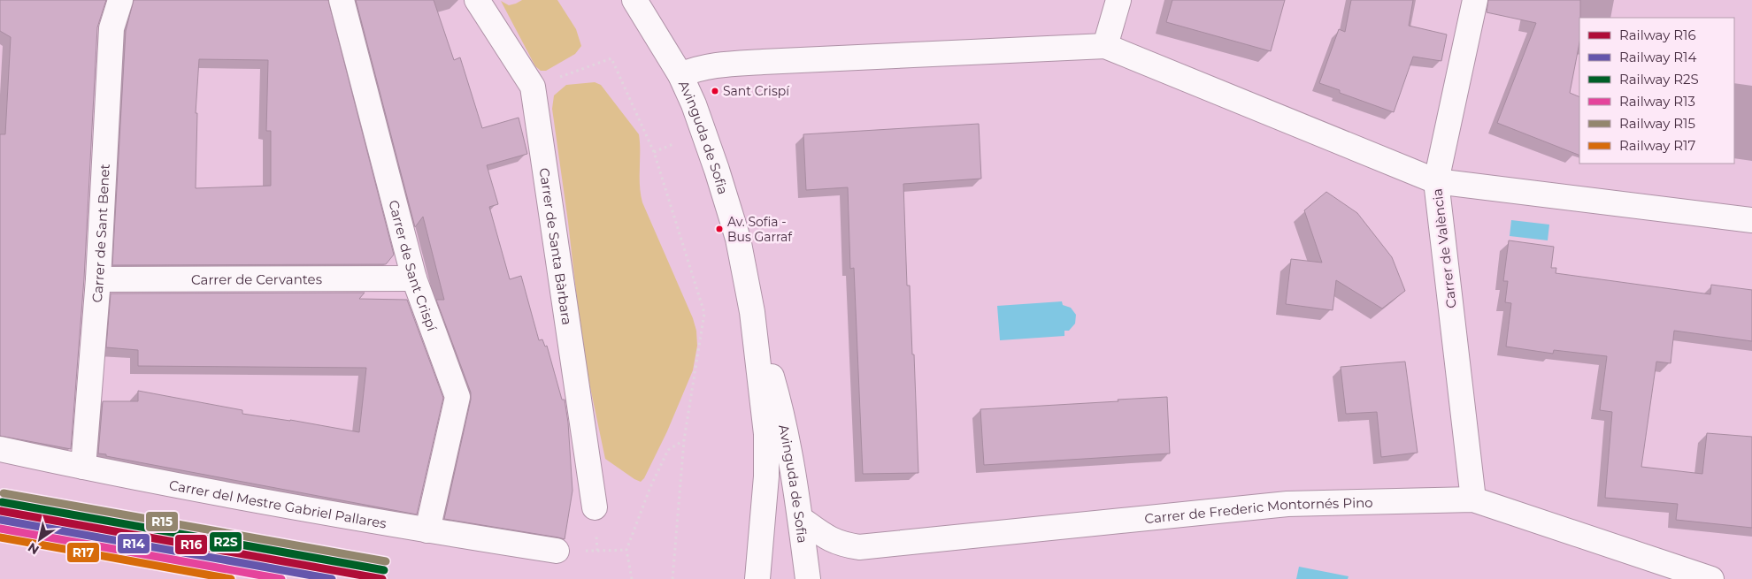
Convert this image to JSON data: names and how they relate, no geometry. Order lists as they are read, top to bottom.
{
  "streets": {
    "street": [
      "Avinguda de Sofia",
      "Carrer de Sant Benet",
      "Carrer de Santa Bàrbara",
      "Carrer de València",
      "Carrer de Sant Crispí",
      "Carrer de Cervantes",
      "Carrer del Mestre Gabriel Pallares",
      "Carrer de Frederic Montornés Pino"
    ]
  },
  "crossings": [
    ["Avinguda de Sofia", "Carrer de Frederic Montornés Pino"],
    ["Carrer de Sant Benet", "Carrer de Cervantes"],
    ["Carrer de Sant Benet", "Carrer del Mestre Gabriel Pallares"],
    ["Carrer de València", "Carrer de Frederic Montornés Pino"],
    ["Carrer de Sant Crispí", "Carrer de Cervantes"],
    ["Carrer de Sant Crispí", "Carrer del Mestre Gabriel Pallares"]
  ],
  "places": ["Sant Crispí", "Av. Sofia - Bus Garraf"],
  "lines": [
    "rail line R15",
    "rail line R2S",
    "rail line R16",
    "rail line R14",
    "rail line R13",
    "rail line R17"
  ],
  "legend": [
    "Railway R16",
    "Railway R14",
    "Railway R2S",
    "Railway R13",
    "Railway R15",
    "Railway R17"
  ],
  "north": "bottom left"
}
